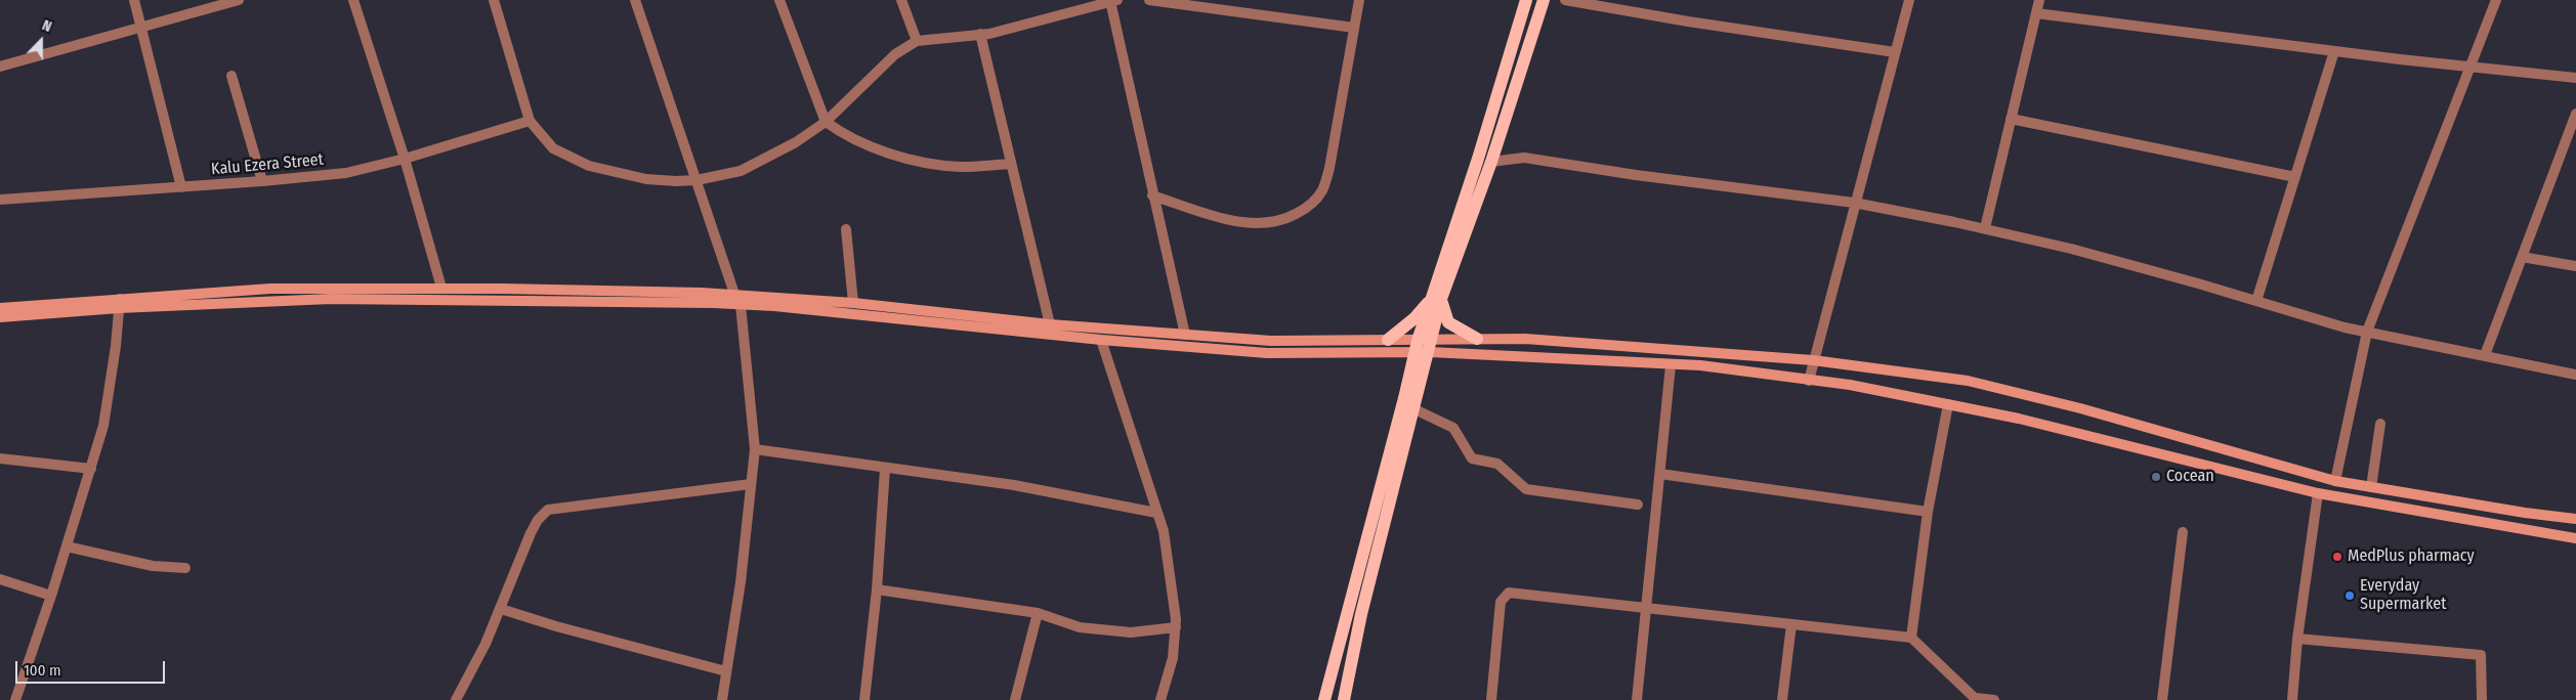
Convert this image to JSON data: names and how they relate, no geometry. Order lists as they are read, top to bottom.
{
  "streets": {
    "street": ["Kalu Ezera Street"]
  },
  "places": ["Cocean", "MedPlus pharmacy", "Everyday Supermarket"],
  "scale_bar": "100 m",
  "north": "top"
}
